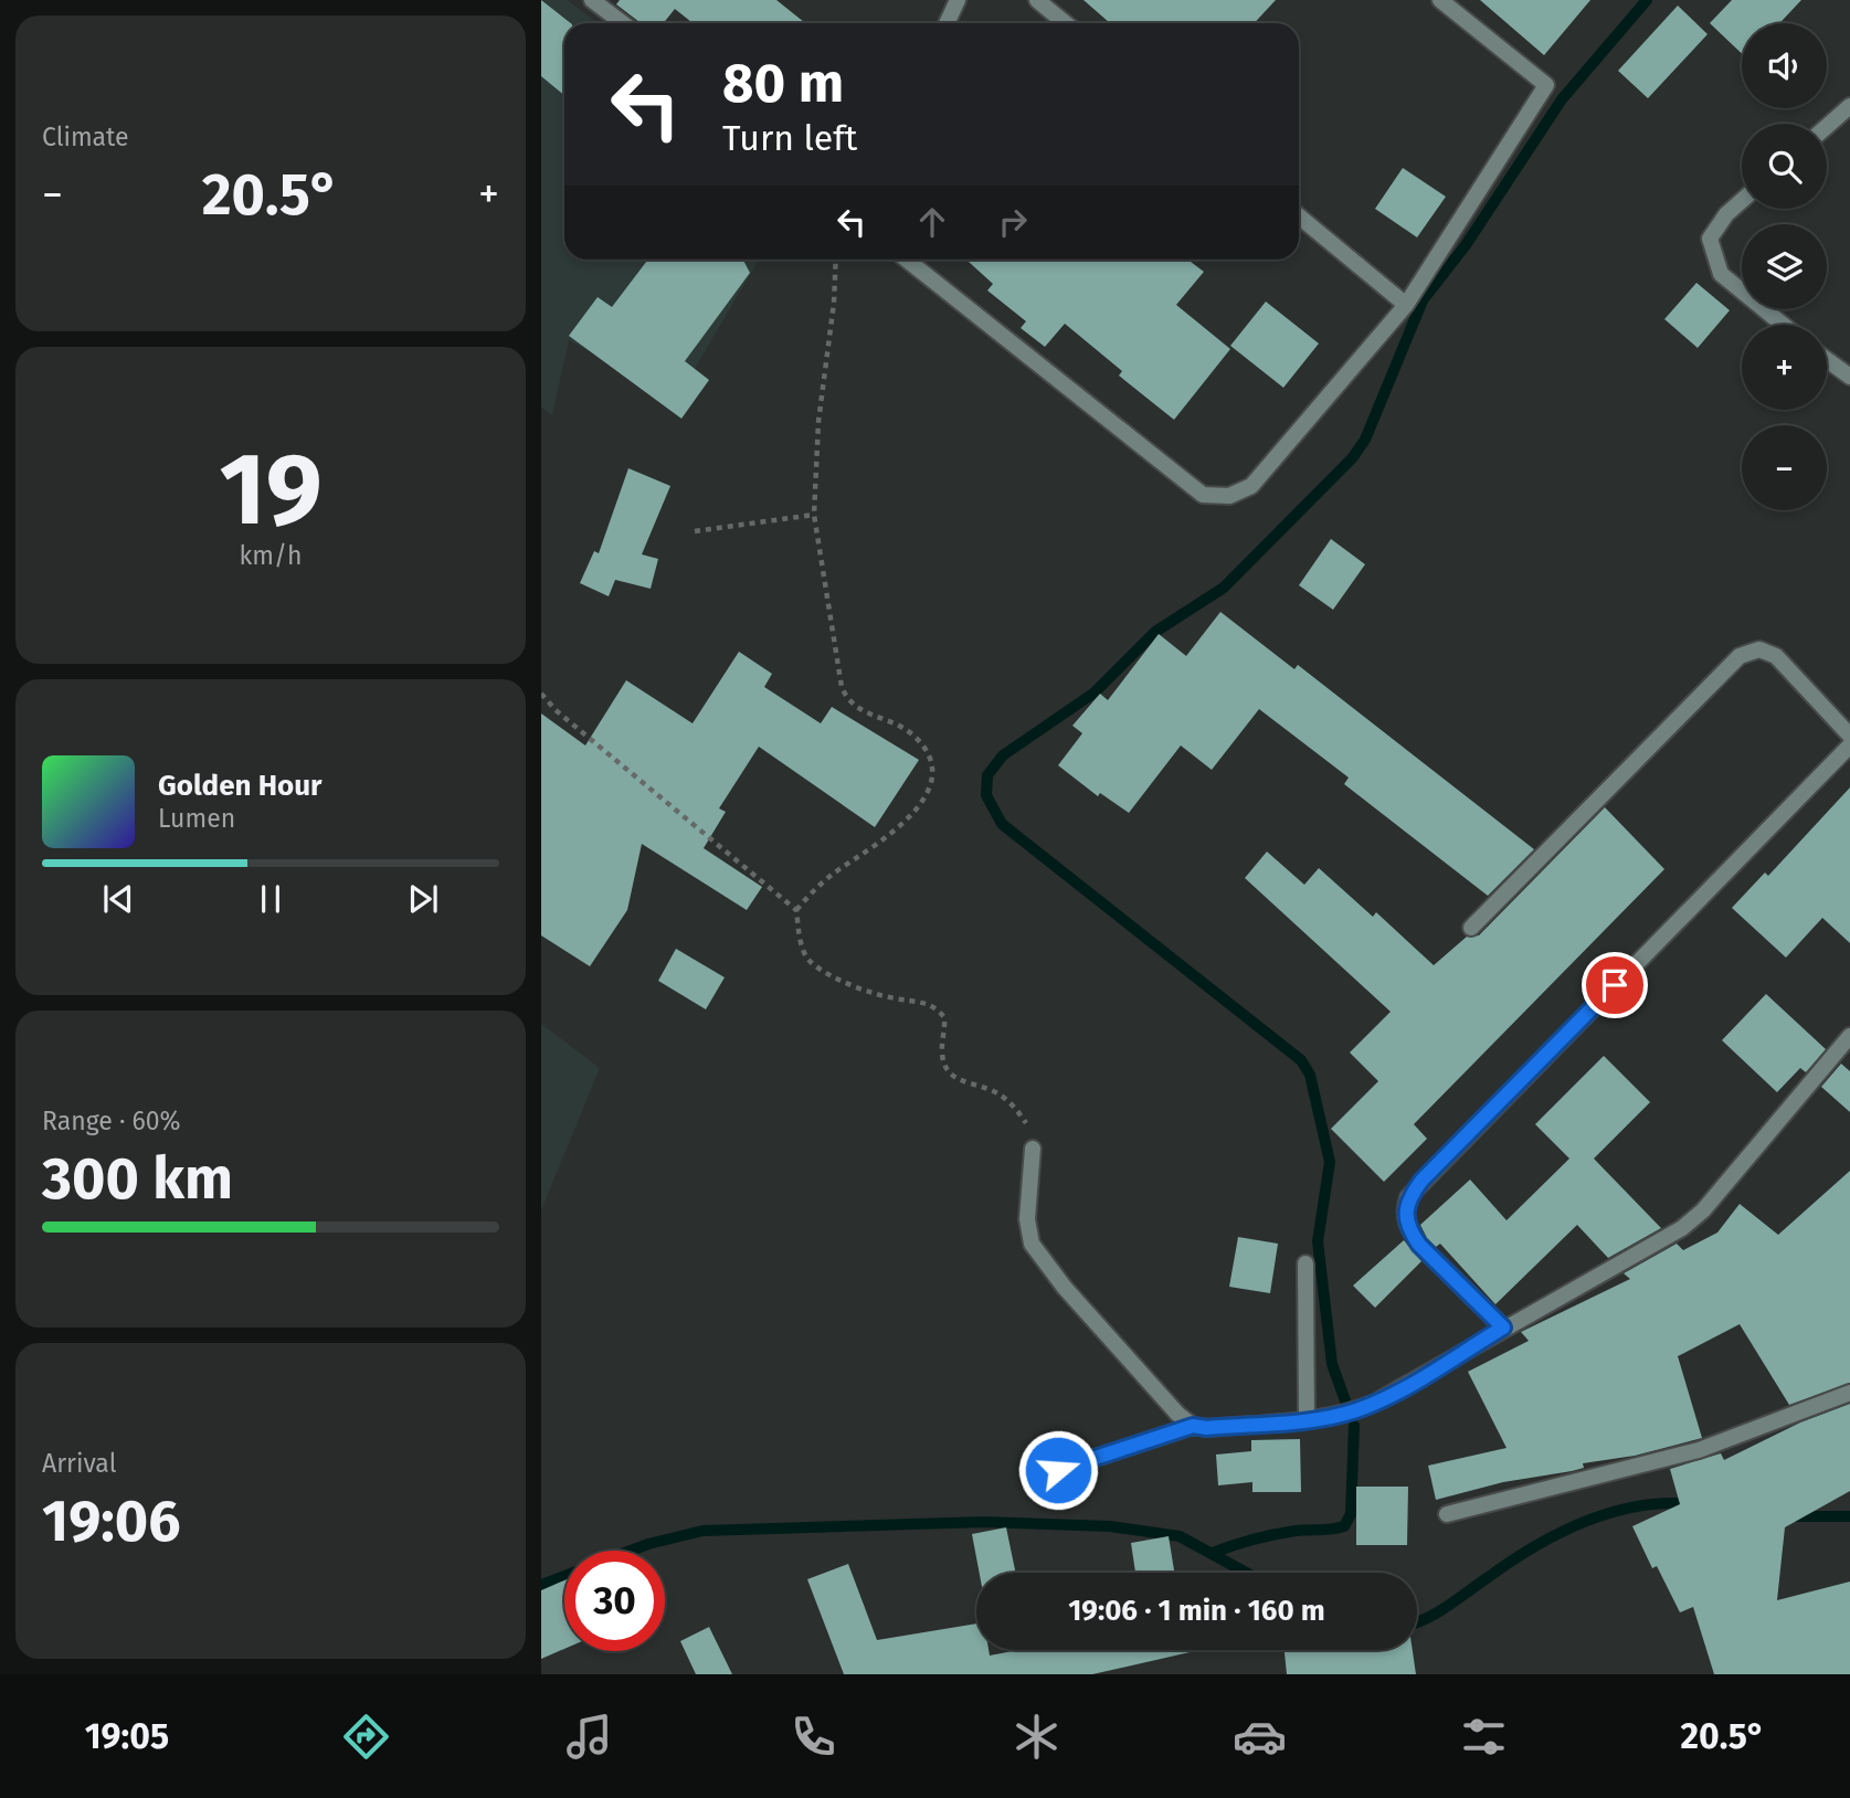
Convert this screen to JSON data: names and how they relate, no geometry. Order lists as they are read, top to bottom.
{
  "page": {
    "tile": [
      "Climate",
      ["19", "km/h"],
      ["Range · 60%", "300 km"],
      ["Arrival", "19:06"]
    ],
    "map_buttons": ["+", "−"],
    "turn": ["80 m", "Turn left"],
    "heat": ["−", "20.5°", "+"],
    "song": ["Golden Hour", "Lumen"],
    "limit": "30",
    "trip": "19:06 · 1 min · 160 m",
    "tabs": ["19:05", "20.5°"]
  }
}
